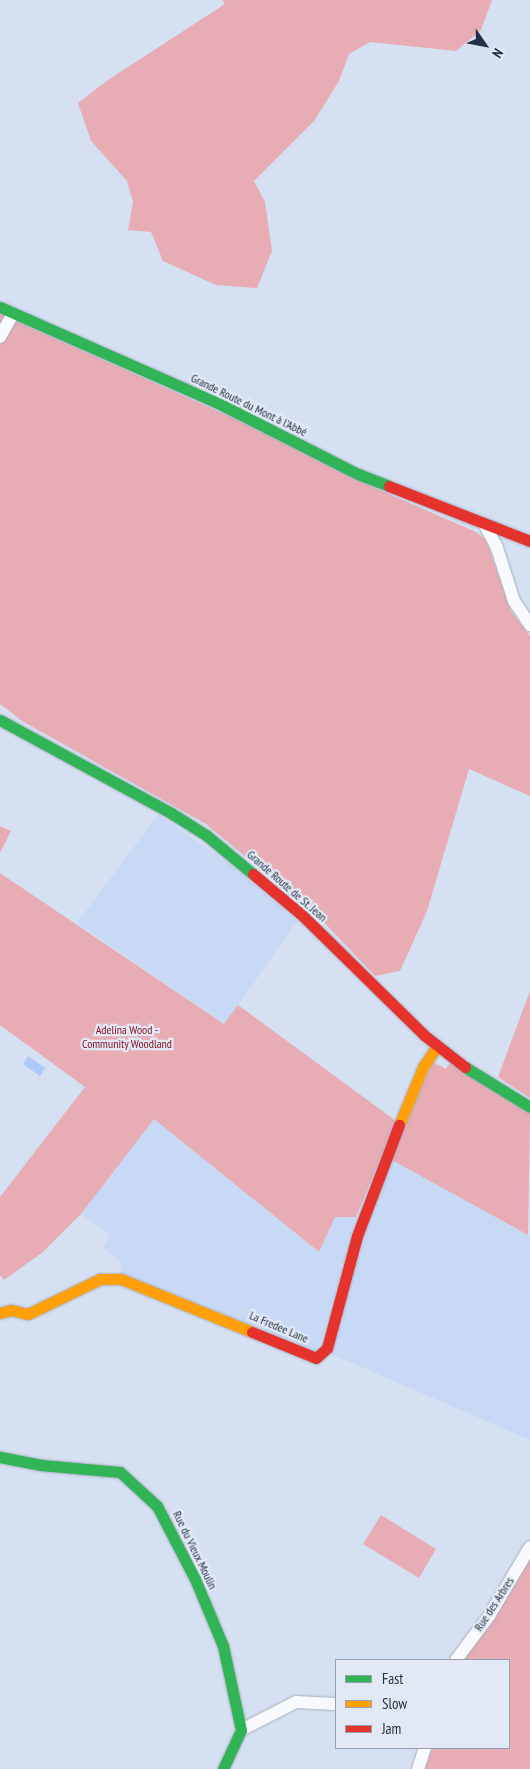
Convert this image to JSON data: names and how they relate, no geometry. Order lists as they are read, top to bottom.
{
  "streets": {
    "street": [
      "Grande Route du Mont à l'Abbé",
      "Grande Route de St. Jean",
      "La Fredee Lane",
      "Rue du Vieux Moulin",
      "Rue des Arbres"
    ]
  },
  "crossings": [
    ["Grande Route de St. Jean", "La Fredee Lane"]
  ],
  "parks": ["Adelina Wood - Community Woodland"],
  "legend": ["Fast", "Slow", "Jam"],
  "north": "bottom right"
}
